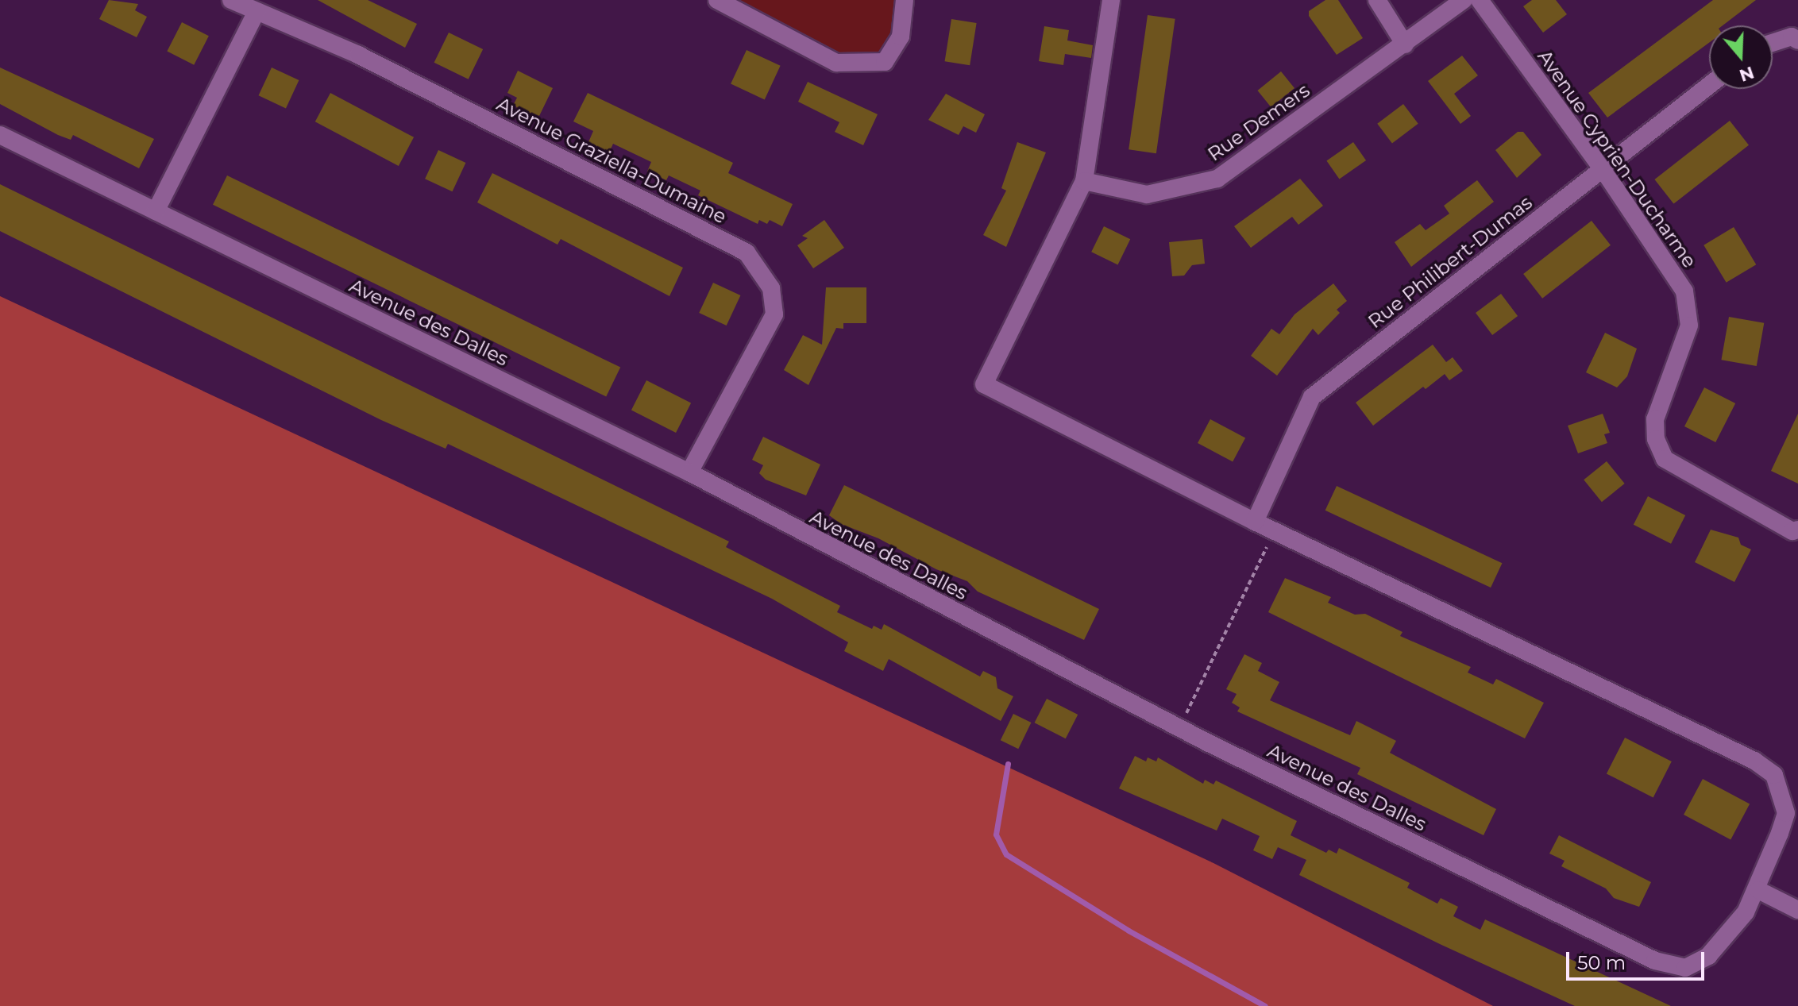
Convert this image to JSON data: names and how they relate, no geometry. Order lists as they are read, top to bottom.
{
  "streets": {
    "street": [
      "Rue Demers",
      "Avenue Cyprien-Ducharme",
      "Avenue Graziella-Dumaine",
      "Rue Philibert-Dumas",
      "Avenue des Dalles"
    ]
  },
  "crossings": [
    ["Rue Demers", "Avenue des Dalles"],
    ["Avenue Cyprien-Ducharme", "Rue Philibert-Dumas"],
    ["Avenue Graziella-Dumaine", "Avenue des Dalles"],
    ["Rue Philibert-Dumas", "Avenue des Dalles"]
  ],
  "scale_bar": "50 m",
  "north": "bottom"
}
